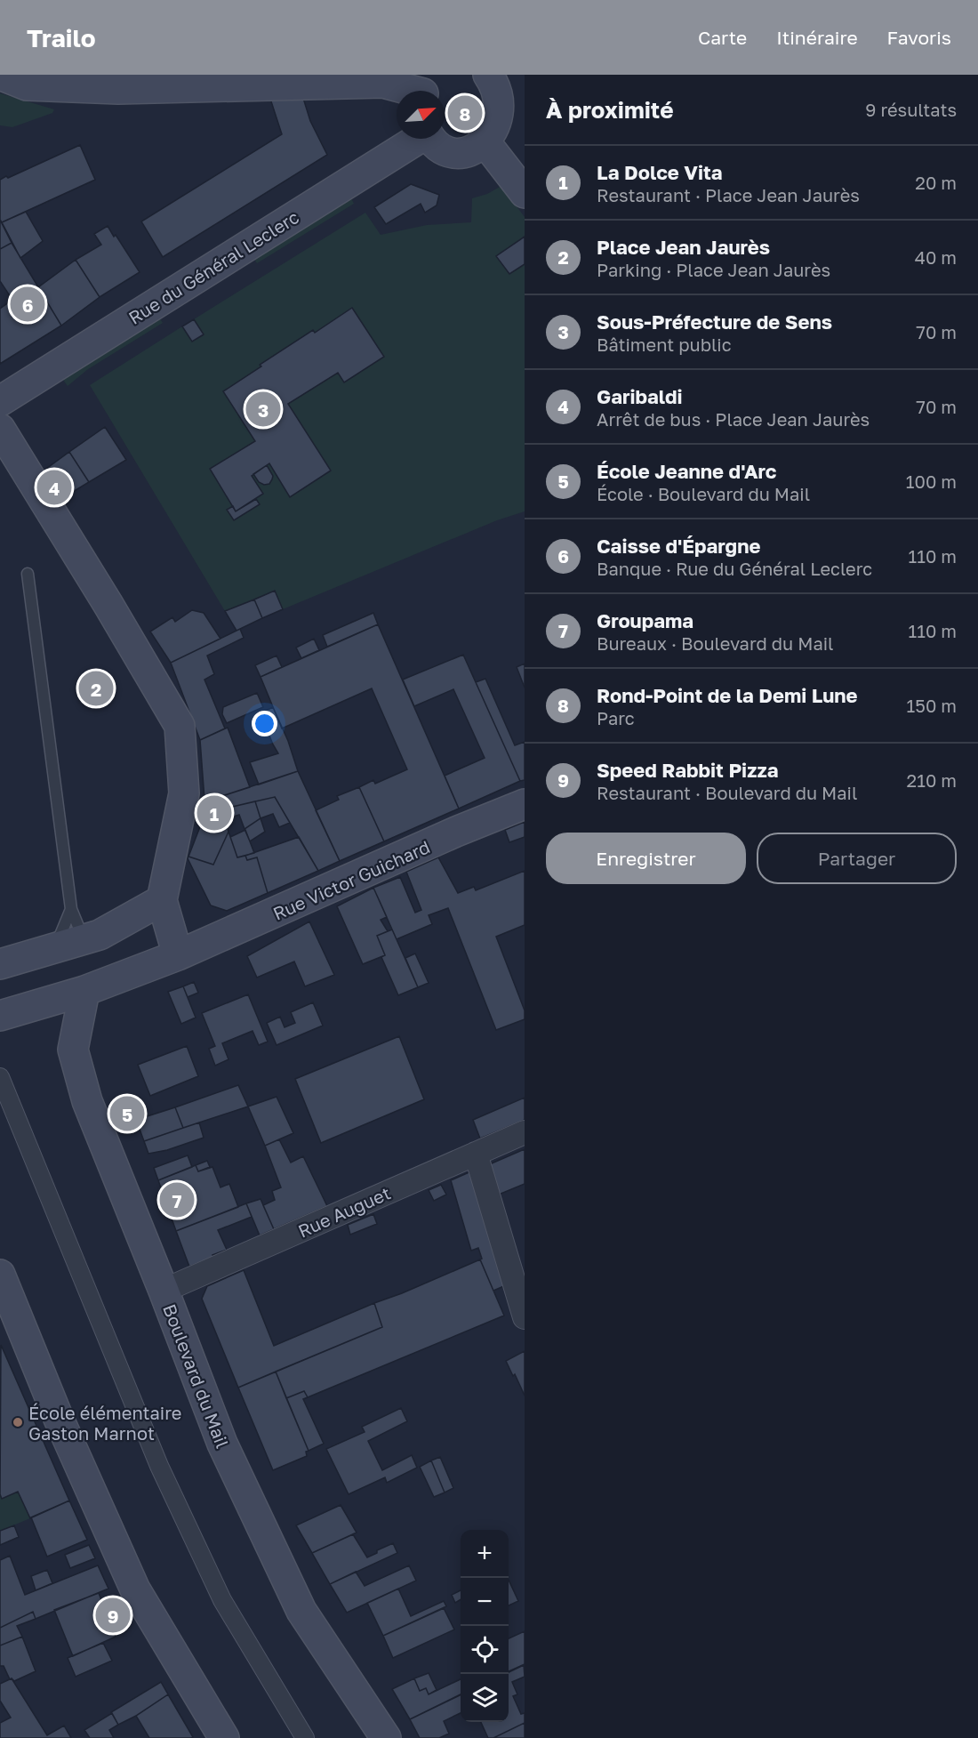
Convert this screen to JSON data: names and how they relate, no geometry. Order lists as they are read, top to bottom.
{
  "streets": {
    "main road": ["Rue du Général Leclerc", "Rue Victor Guichard", "Boulevard du Mail"],
    "street": ["Rue Auguet"]
  },
  "crossings": [
    ["Rue Victor Guichard", "Boulevard du Mail"],
    ["Rue Auguet", "Boulevard du Mail"]
  ],
  "places": ["École élémentaire Gaston Marnot"],
  "north": "top right",
  "page": {
    "header": "Trailo",
    "nav": ["Carte", "Itinéraire", "Favoris"],
    "heading": ["À proximité", "9 résultats"],
    "pins": [
      "8",
      "6",
      "3",
      "4",
      "2",
      "1",
      "5",
      "7",
      "9"
    ],
    "list": [
      {
        "mark": "1",
        "name": "La Dolce Vita",
        "note": "Restaurant · Place Jean Jaurès",
        "value": "20 m"
      },
      {
        "mark": "2",
        "name": "Place Jean Jaurès",
        "note": "Parking · Place Jean Jaurès",
        "value": "40 m"
      },
      {
        "mark": "3",
        "name": "Sous-Préfecture de Sens",
        "note": "Bâtiment public",
        "value": "70 m"
      },
      {
        "mark": "4",
        "name": "Garibaldi",
        "note": "Arrêt de bus · Place Jean Jaurès",
        "value": "70 m"
      },
      {
        "mark": "5",
        "name": "École Jeanne d'Arc",
        "note": "École · Boulevard du Mail",
        "value": "100 m"
      },
      {
        "mark": "6",
        "name": "Caisse d'Épargne",
        "note": "Banque · Rue du Général Leclerc",
        "value": "110 m"
      },
      {
        "mark": "7",
        "name": "Groupama",
        "note": "Bureaux · Boulevard du Mail",
        "value": "110 m"
      },
      {
        "mark": "8",
        "name": "Rond-Point de la Demi Lune",
        "note": "Parc",
        "value": "150 m"
      },
      {
        "mark": "9",
        "name": "Speed Rabbit Pizza",
        "note": "Restaurant · Boulevard du Mail",
        "value": "210 m"
      }
    ],
    "buttons": ["Enregistrer", "Partager"],
    "map_buttons": ["+", "−"]
  }
}
